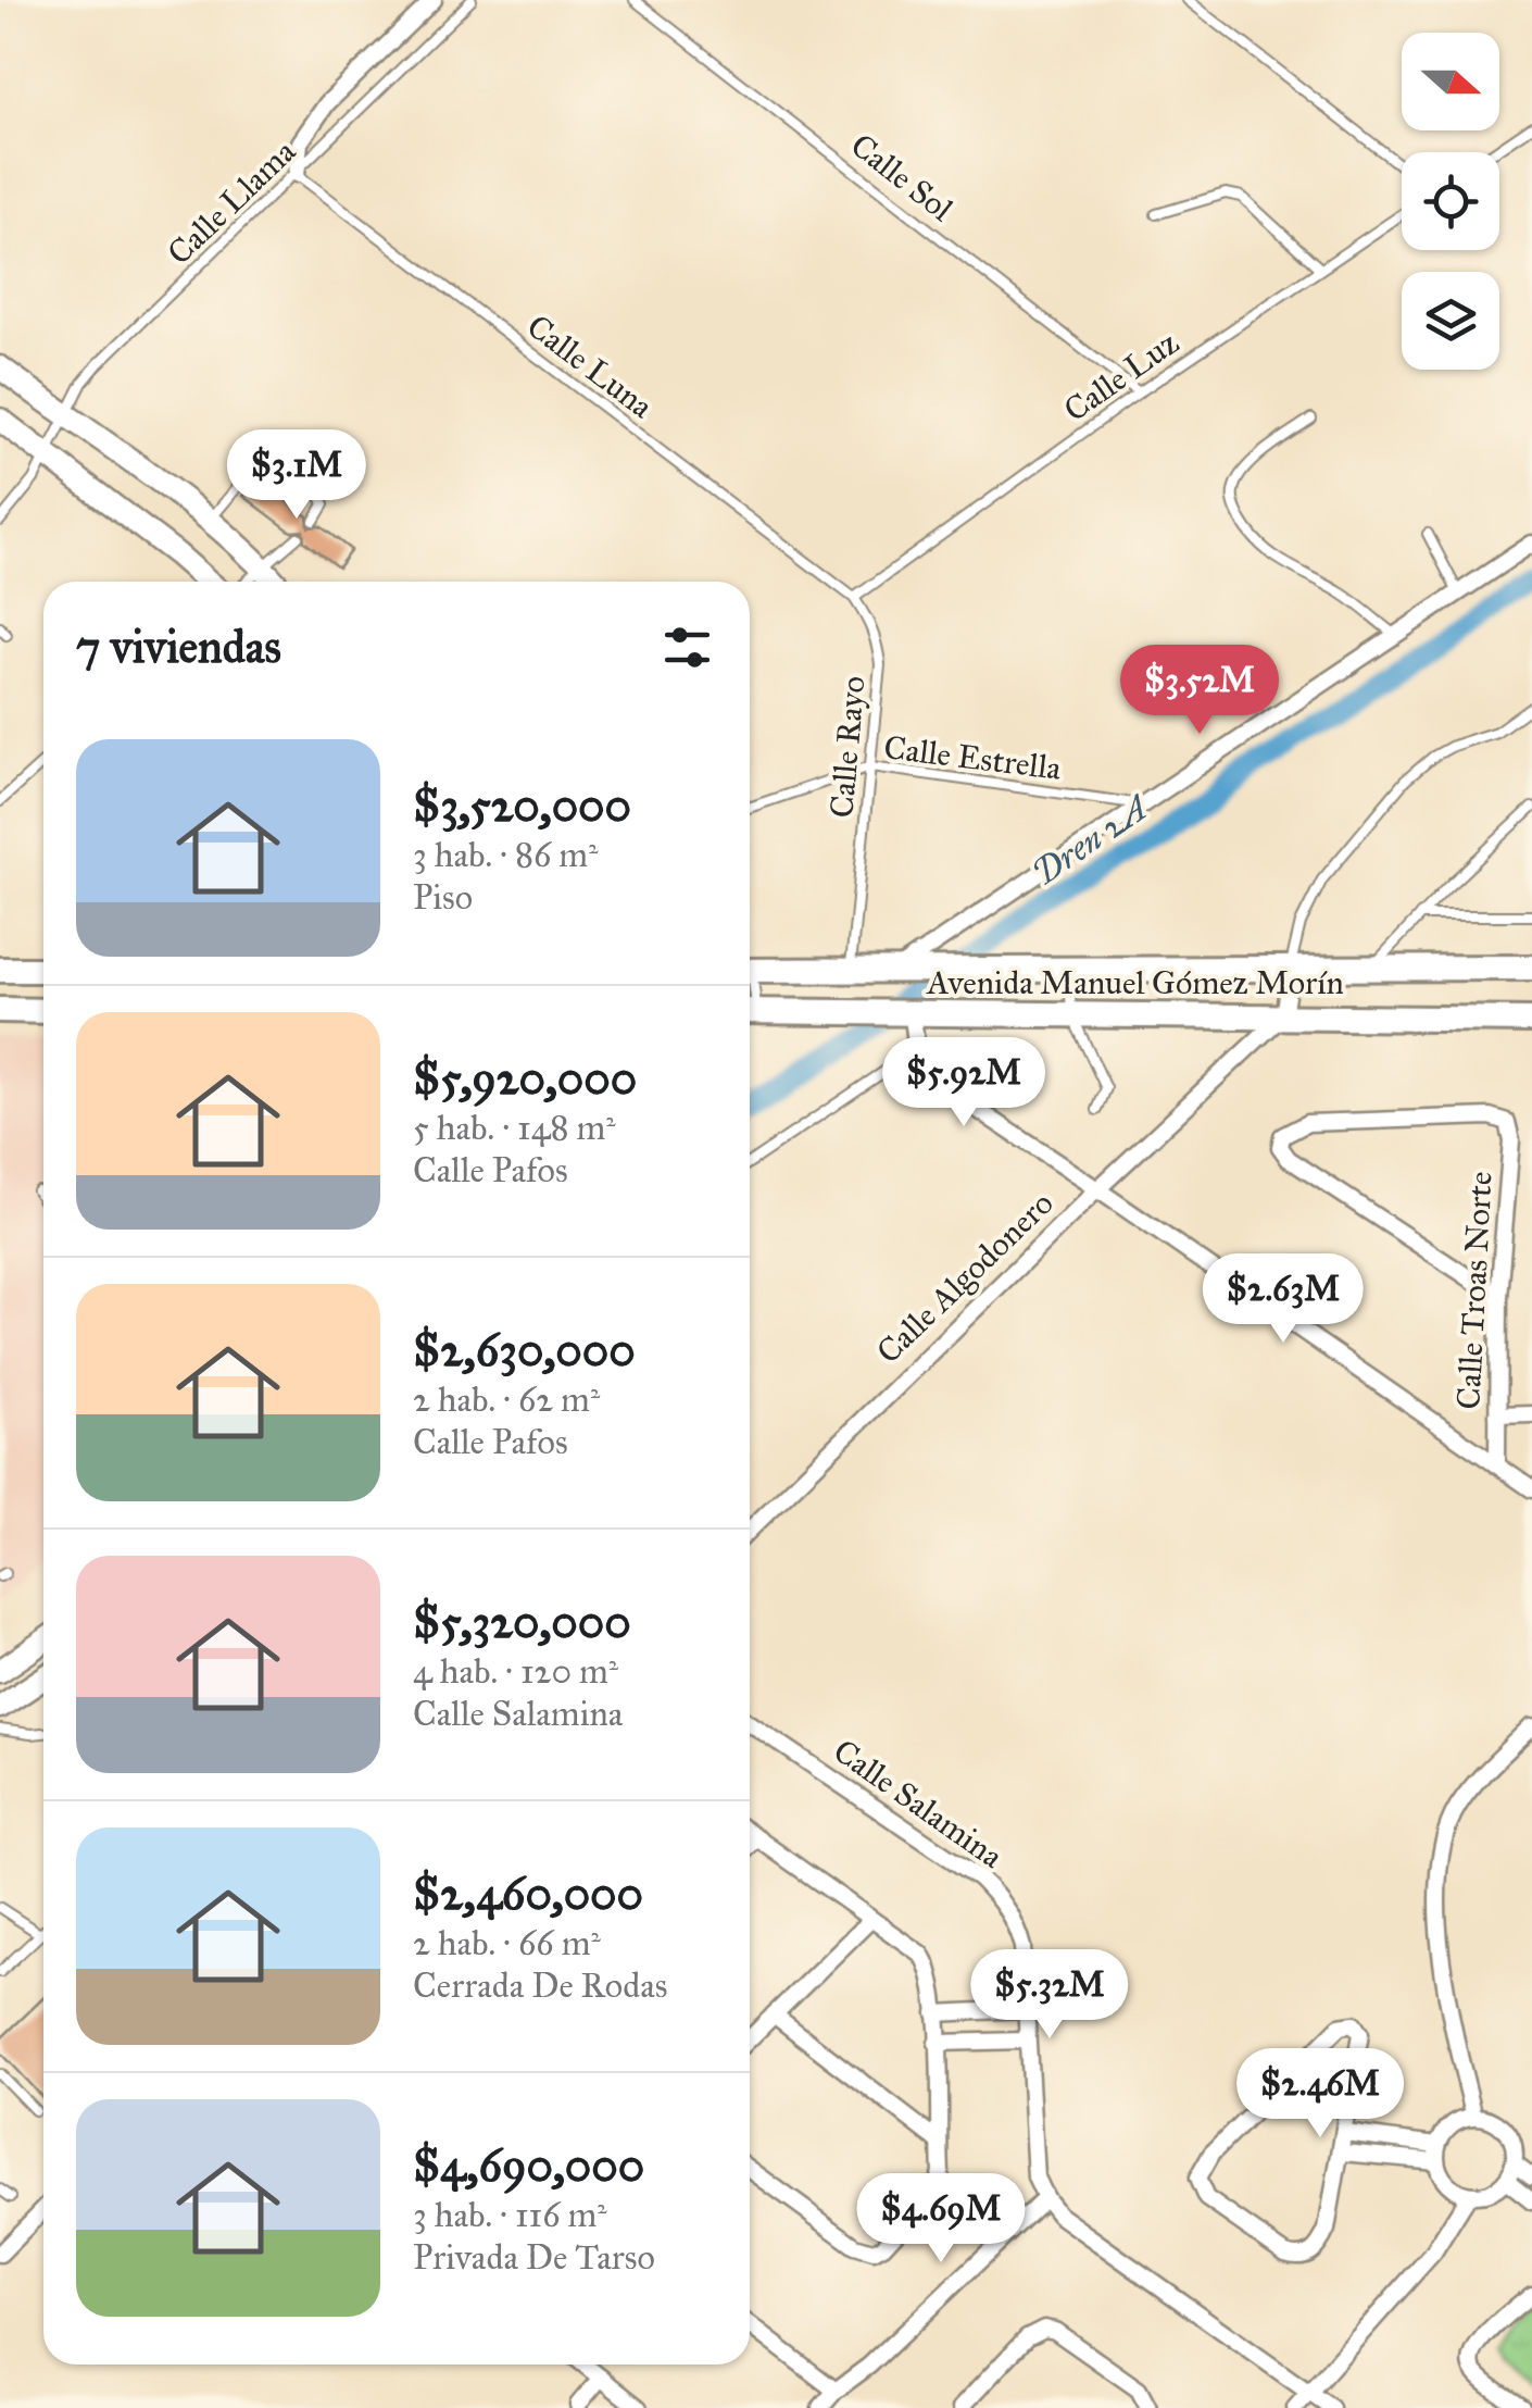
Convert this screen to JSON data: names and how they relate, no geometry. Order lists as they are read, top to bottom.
{
  "streets": {
    "main road": ["Avenida Manuel Gómez Morín"],
    "street": ["Calle Algodonero", "Calle Troas Norte", "Calle Salamina"],
    "lane": [
      "Calle Sol",
      "Calle Llama",
      "Calle Luna",
      "Calle Luz",
      "Calle Rayo",
      "Calle Estrella"
    ]
  },
  "crossings": [
    ["Calle Sol", "Calle Luz"],
    ["Calle Llama", "Calle Luna"],
    ["Calle Luna", "Calle Luz"],
    ["Calle Luna", "Calle Rayo"],
    ["Calle Luz", "Calle Rayo"],
    ["Calle Rayo", "Calle Estrella"],
    ["Calle Rayo", "Avenida Manuel Gómez Morín"],
    ["Avenida Manuel Gómez Morín", "Calle Algodonero"]
  ],
  "water": ["Dren 2A"],
  "north": "right",
  "page": {
    "price": [
      "$3.1M",
      "$3.52M",
      "$5.92M",
      "$2.63M",
      "$5.32M",
      "$2.46M",
      "$4.69M"
    ],
    "heading": "7 viviendas",
    "list": [
      {
        "name": "$3,520,000",
        "note": "3 hab. · 86 m² · Piso"
      },
      {
        "name": "$5,920,000",
        "note": "5 hab. · 148 m² · Calle Pafos"
      },
      {
        "name": "$2,630,000",
        "note": "2 hab. · 62 m² · Calle Pafos"
      },
      {
        "name": "$5,320,000",
        "note": "4 hab. · 120 m² · Calle Salamina"
      },
      {
        "name": "$2,460,000",
        "note": "2 hab. · 66 m² · Cerrada De Rodas"
      },
      {
        "name": "$4,690,000",
        "note": "3 hab. · 116 m² · Privada De Tarso"
      }
    ]
  }
}
